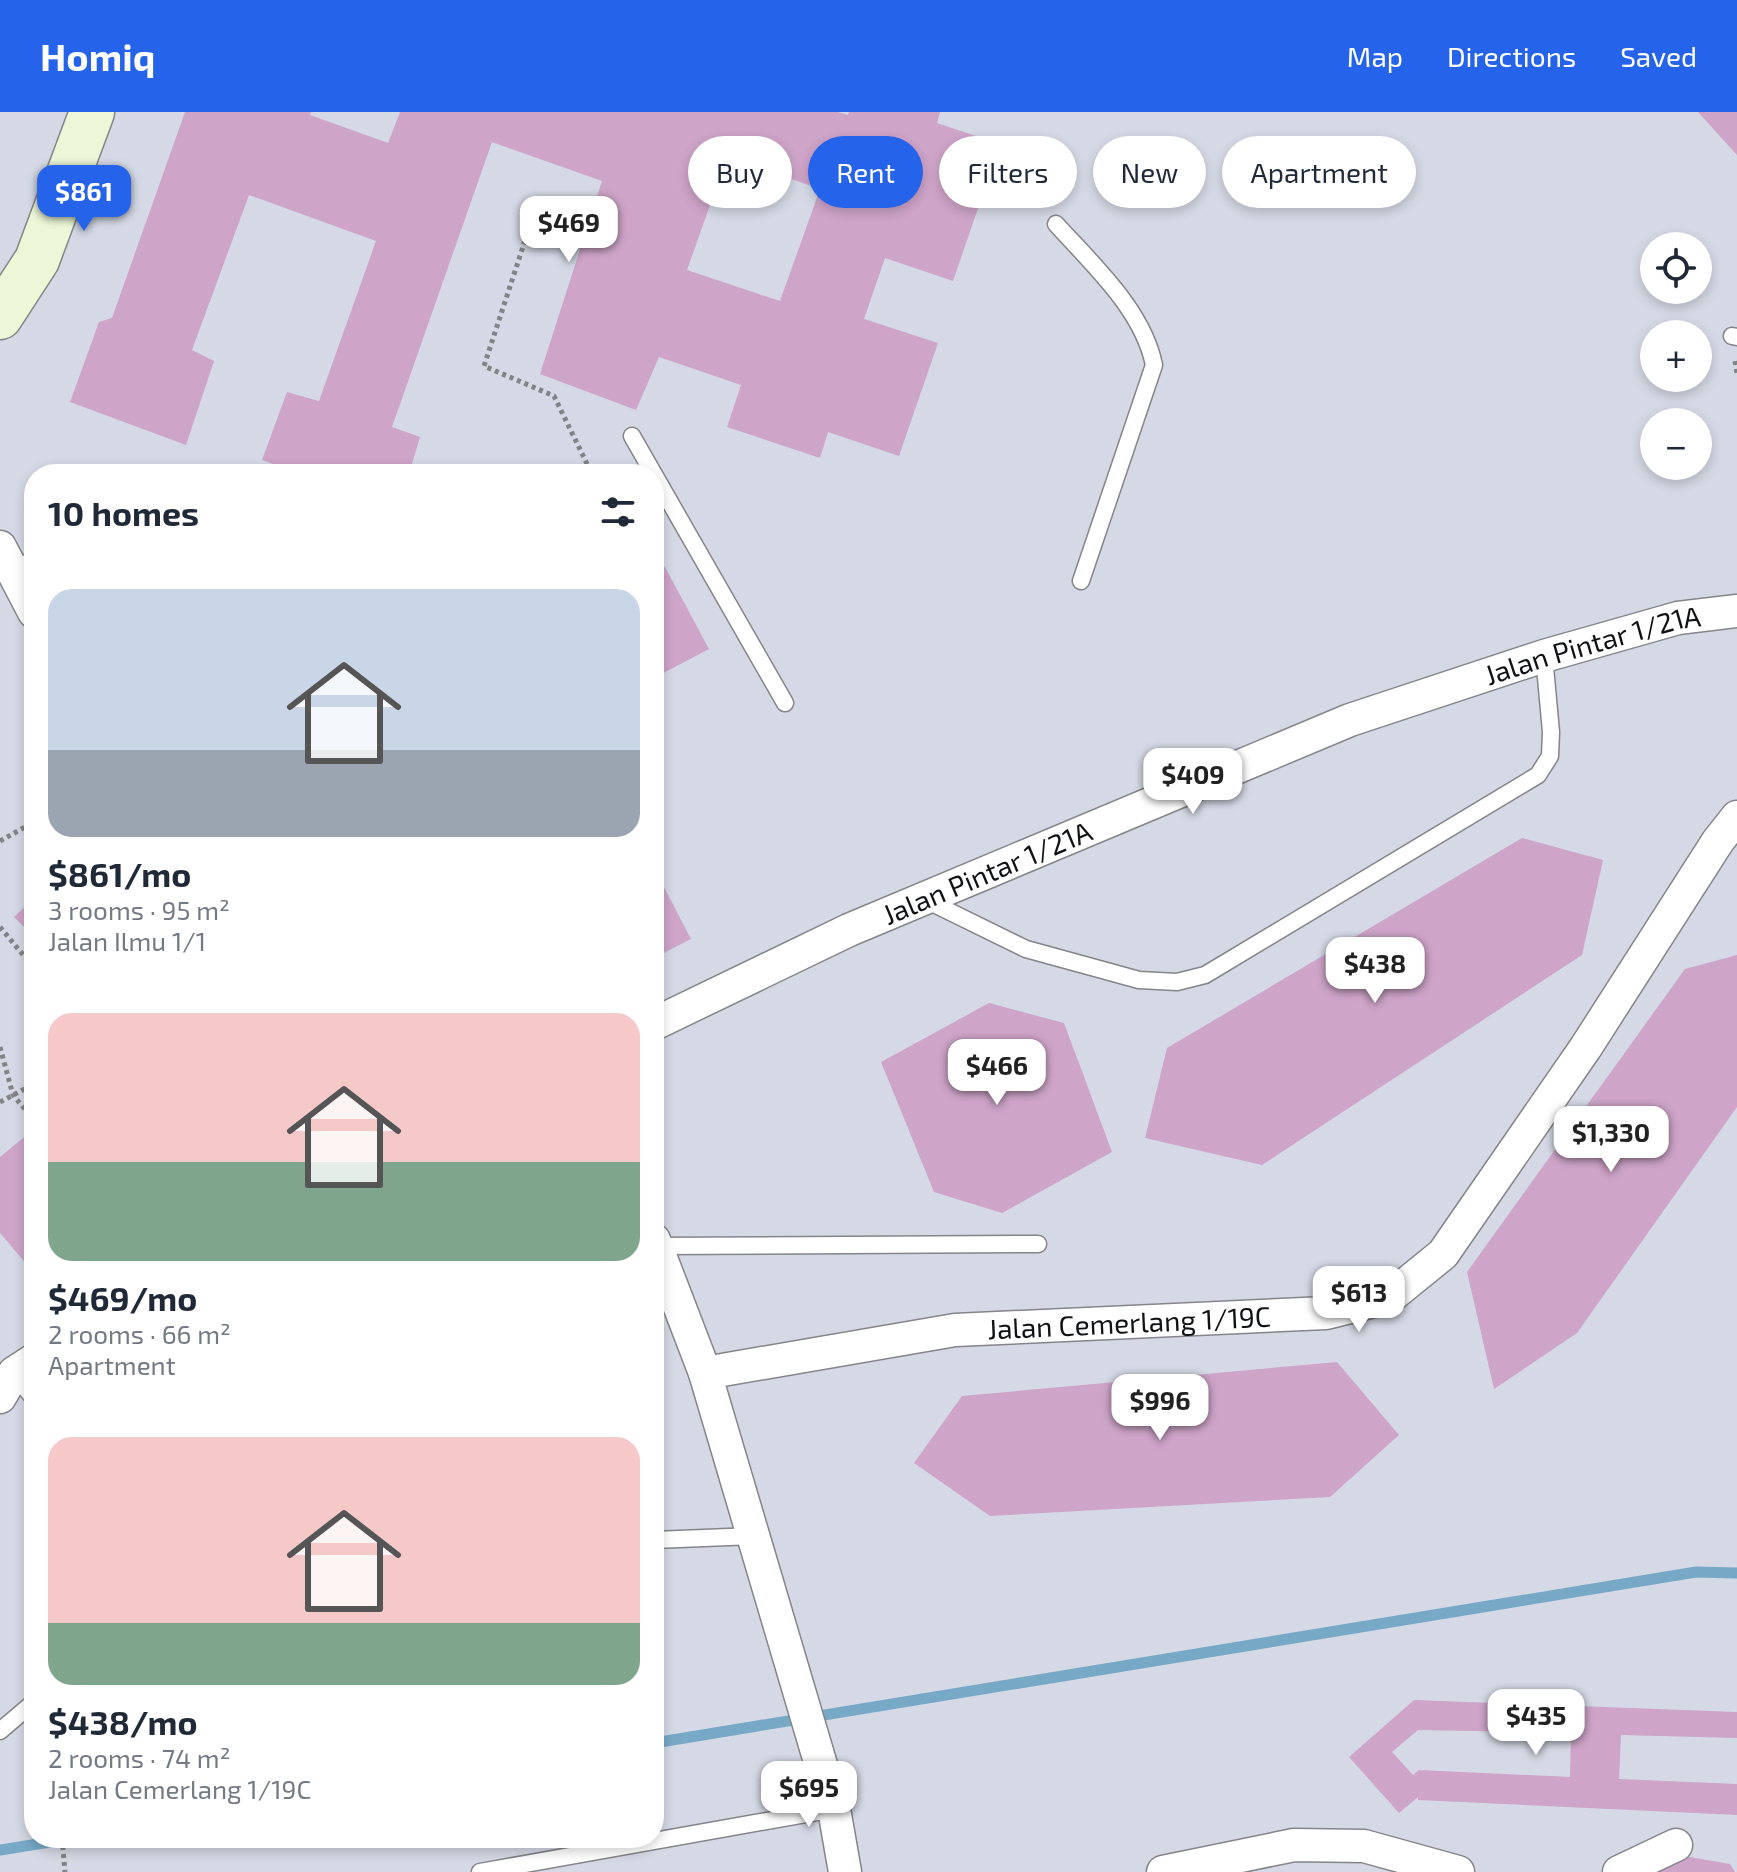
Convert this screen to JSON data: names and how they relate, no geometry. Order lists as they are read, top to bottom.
{
  "streets": {
    "street": ["Jalan Pintar 1/21A", "Jalan Cemerlang 1/19C"]
  },
  "page": {
    "header": "Homiq",
    "nav": ["Map", "Directions", "Saved"],
    "chip": [
      "Buy",
      "Rent",
      "Filters",
      "New",
      "Apartment"
    ],
    "price": [
      "$861",
      "$469",
      "$409",
      "$438",
      "$466",
      "$1,330",
      "$613",
      "$996",
      "$435",
      "$695"
    ],
    "map_buttons": ["+", "−"],
    "heading": "10 homes",
    "list": [
      {
        "name": "$861/mo",
        "note": "3 rooms · 95 m² · Jalan Ilmu 1/1"
      },
      {
        "name": "$469/mo",
        "note": "2 rooms · 66 m² · Apartment"
      },
      {
        "name": "$438/mo",
        "note": "2 rooms · 74 m² · Jalan Cemerlang 1/19C"
      }
    ]
  }
}
